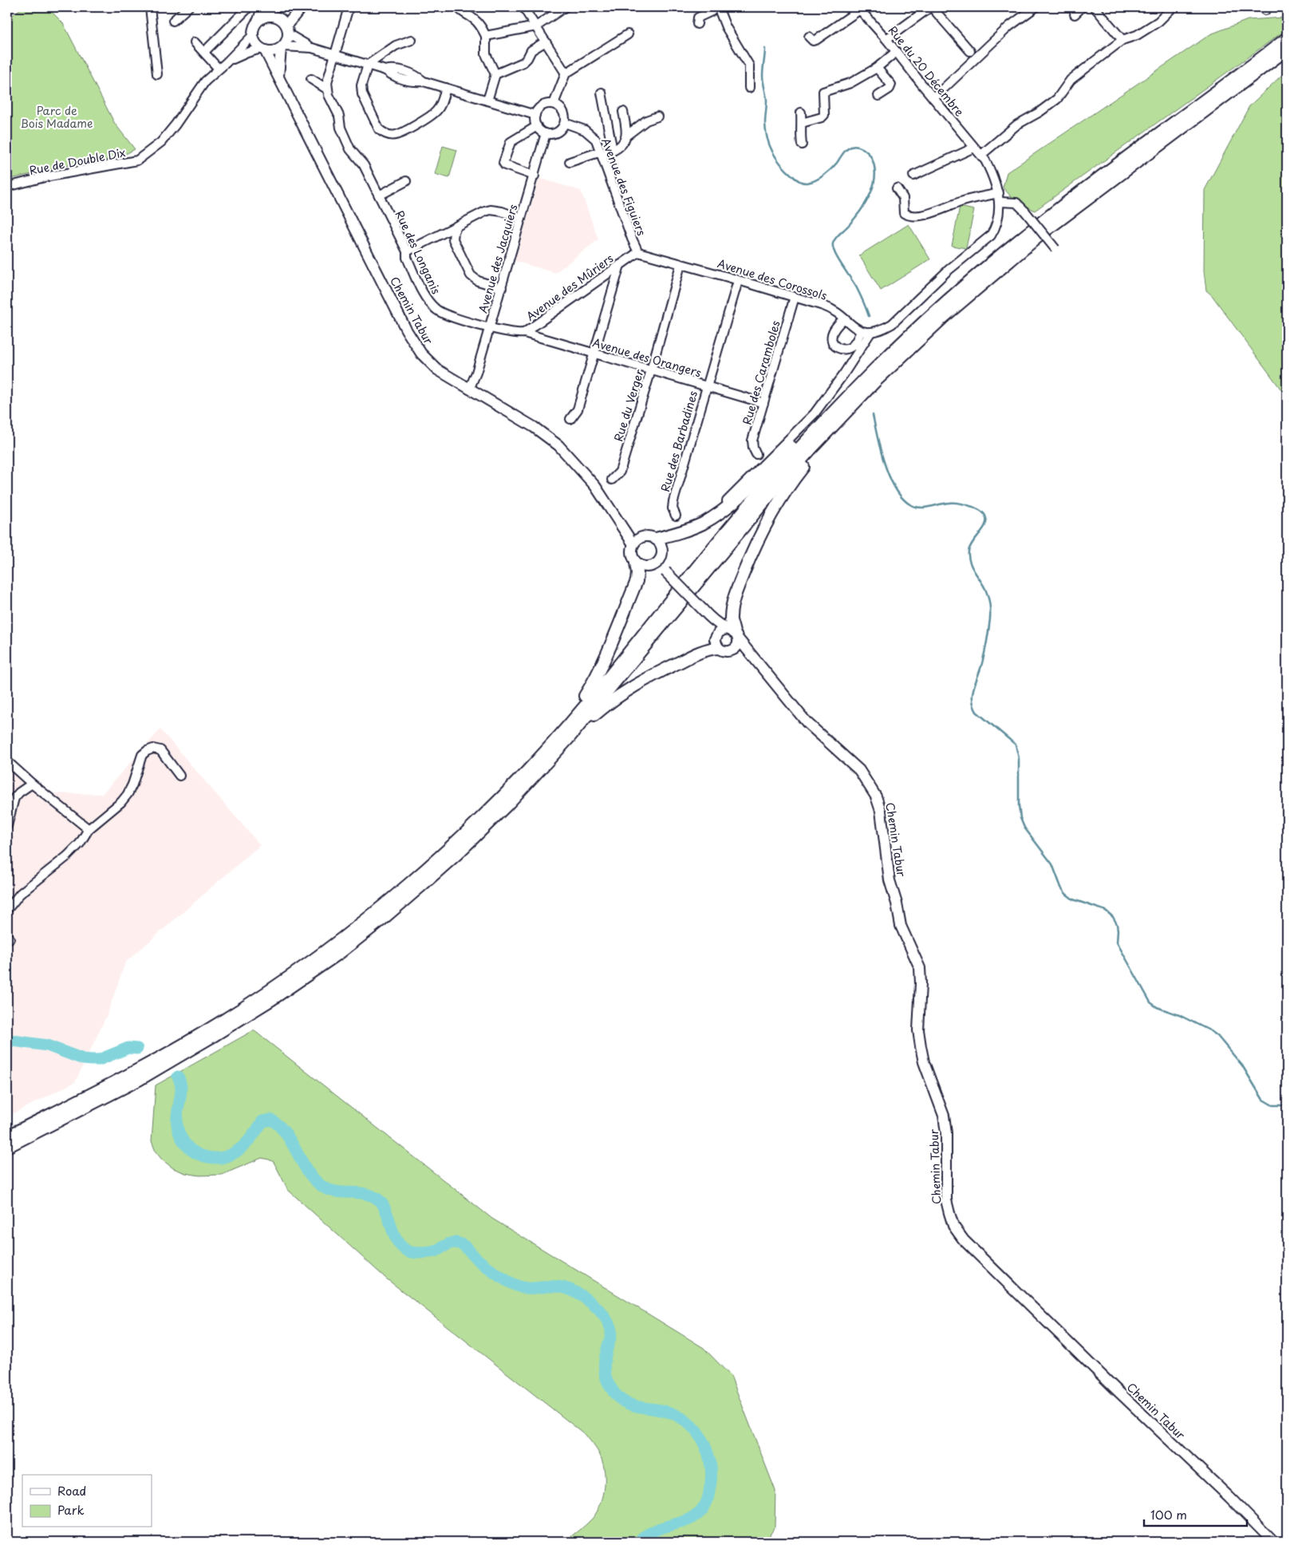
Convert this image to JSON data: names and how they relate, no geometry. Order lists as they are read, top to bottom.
{
  "streets": {
    "main road": ["Chemin Tabur"],
    "street": [
      "Rue du 20 Décembre",
      "Rue de Double Dix",
      "Avenue des Figuiers",
      "Rue des Longanis",
      "Avenue des Jacquiers",
      "Avenue des Corossols",
      "Avenue des Mûriers",
      "Avenue des Orangers",
      "Rue des Caramboles",
      "Rue du Verger",
      "Rue des Barbadines"
    ]
  },
  "crossings": [
    ["Rue de Double Dix", "Chemin Tabur"],
    ["Avenue des Figuiers", "Avenue des Jacquiers"],
    ["Avenue des Figuiers", "Avenue des Corossols"],
    ["Avenue des Figuiers", "Avenue des Mûriers"],
    ["Rue des Longanis", "Avenue des Jacquiers"],
    ["Rue des Longanis", "Avenue des Mûriers"],
    ["Avenue des Jacquiers", "Avenue des Mûriers"],
    ["Avenue des Jacquiers", "Chemin Tabur"],
    ["Avenue des Corossols", "Avenue des Mûriers"],
    ["Avenue des Corossols", "Rue des Caramboles"],
    ["Avenue des Corossols", "Rue du Verger"],
    ["Avenue des Corossols", "Rue des Barbadines"],
    ["Avenue des Mûriers", "Avenue des Orangers"],
    ["Avenue des Orangers", "Rue des Caramboles"],
    ["Avenue des Orangers", "Rue du Verger"],
    ["Avenue des Orangers", "Rue des Barbadines"]
  ],
  "parks": ["Parc de Bois Madame"],
  "legend": ["Road", "Park"],
  "scale_bar": "100 m"
}
